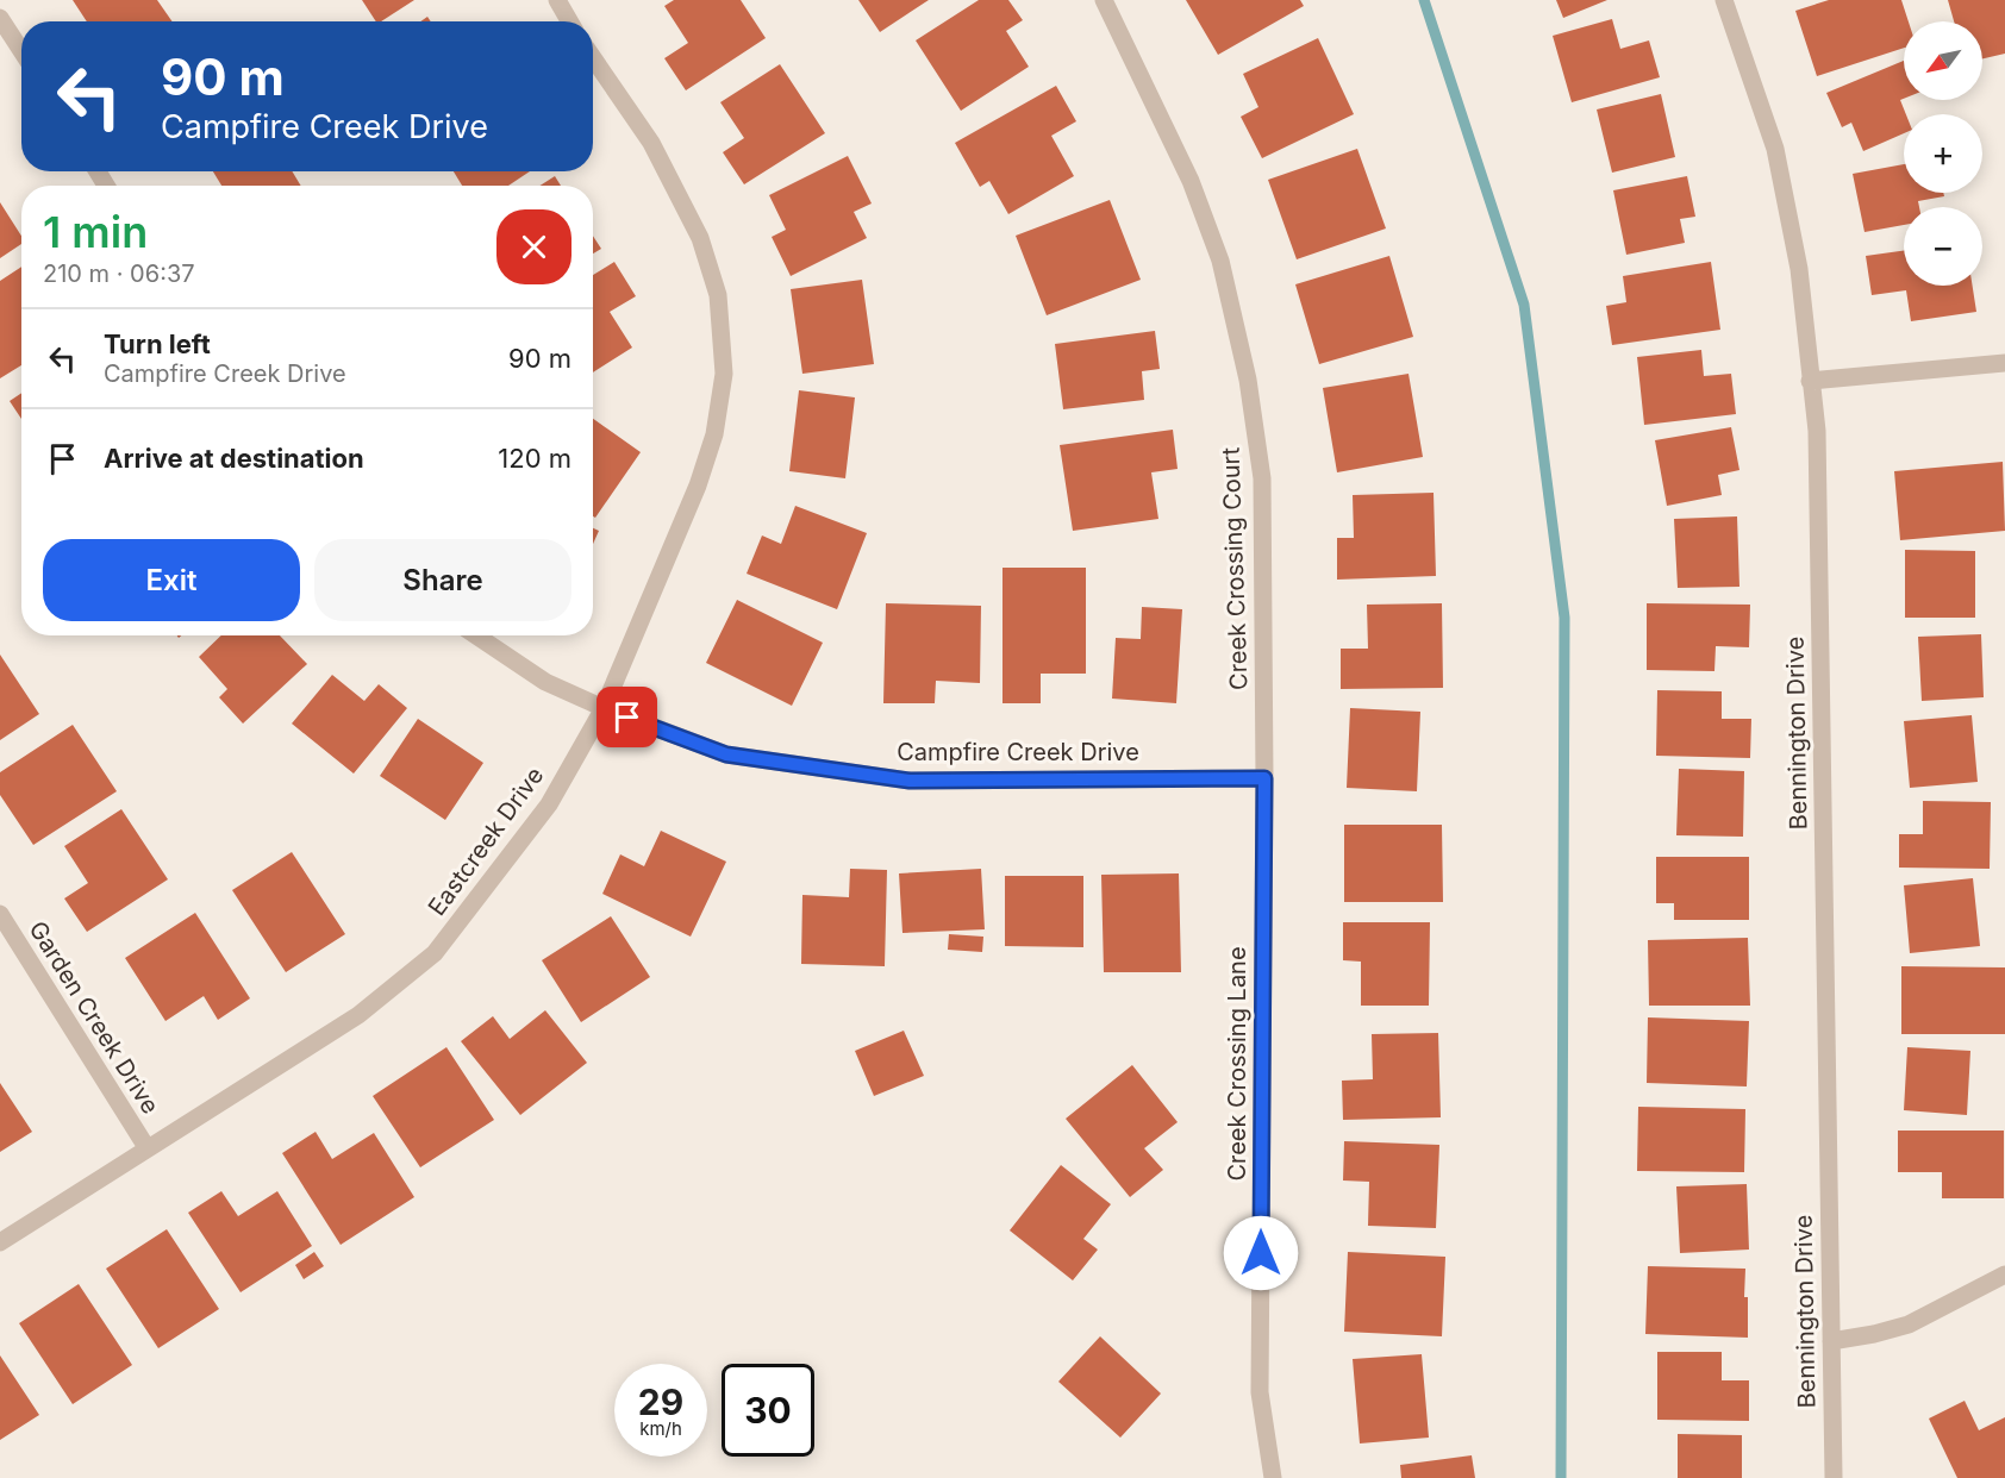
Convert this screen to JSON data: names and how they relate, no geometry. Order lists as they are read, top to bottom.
{
  "streets": {
    "street": [
      "Creek Crossing Court",
      "Bennington Drive",
      "Campfire Creek Drive",
      "Eastcreek Drive",
      "Garden Creek Drive",
      "Creek Crossing Lane"
    ]
  },
  "crossings": [
    ["Creek Crossing Court", "Campfire Creek Drive"],
    ["Creek Crossing Court", "Creek Crossing Lane"],
    ["Campfire Creek Drive", "Eastcreek Drive"],
    ["Campfire Creek Drive", "Creek Crossing Lane"],
    ["Eastcreek Drive", "Garden Creek Drive"]
  ],
  "north": "bottom left",
  "page": {
    "map_buttons": ["+", "−"],
    "turn": ["90 m", "Campfire Creek Drive"],
    "heading": ["1 min", "210 m · 06:37"],
    "list": [
      {
        "name": "Turn left",
        "note": "Campfire Creek Drive",
        "value": "90 m"
      },
      {
        "name": "Arrive at destination",
        "value": "120 m"
      }
    ],
    "buttons": ["Exit", "Share"],
    "speed": "29 km/h",
    "limit": "30"
  }
}
